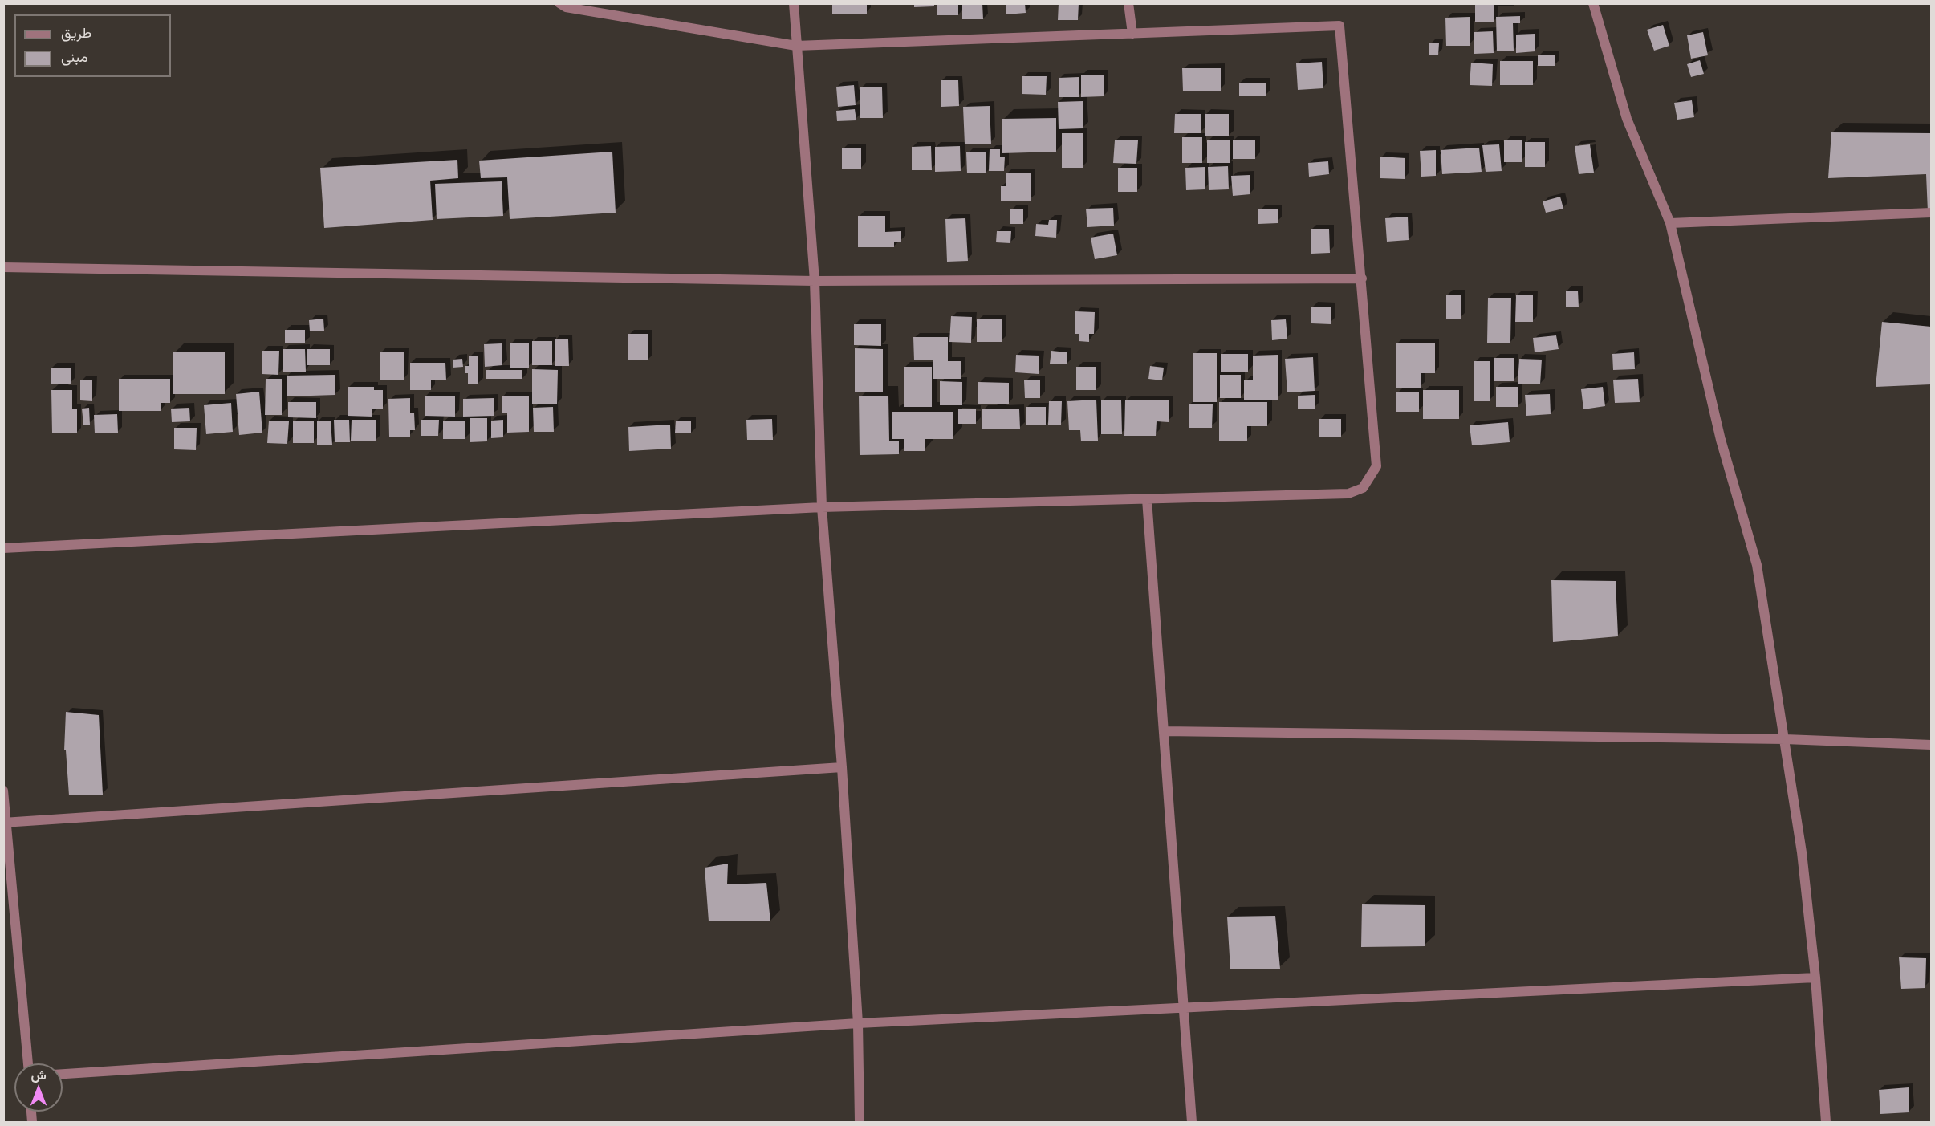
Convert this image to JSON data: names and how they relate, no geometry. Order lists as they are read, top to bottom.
{
  "legend": ["طريق", "مبنى"],
  "north": "top"
}
